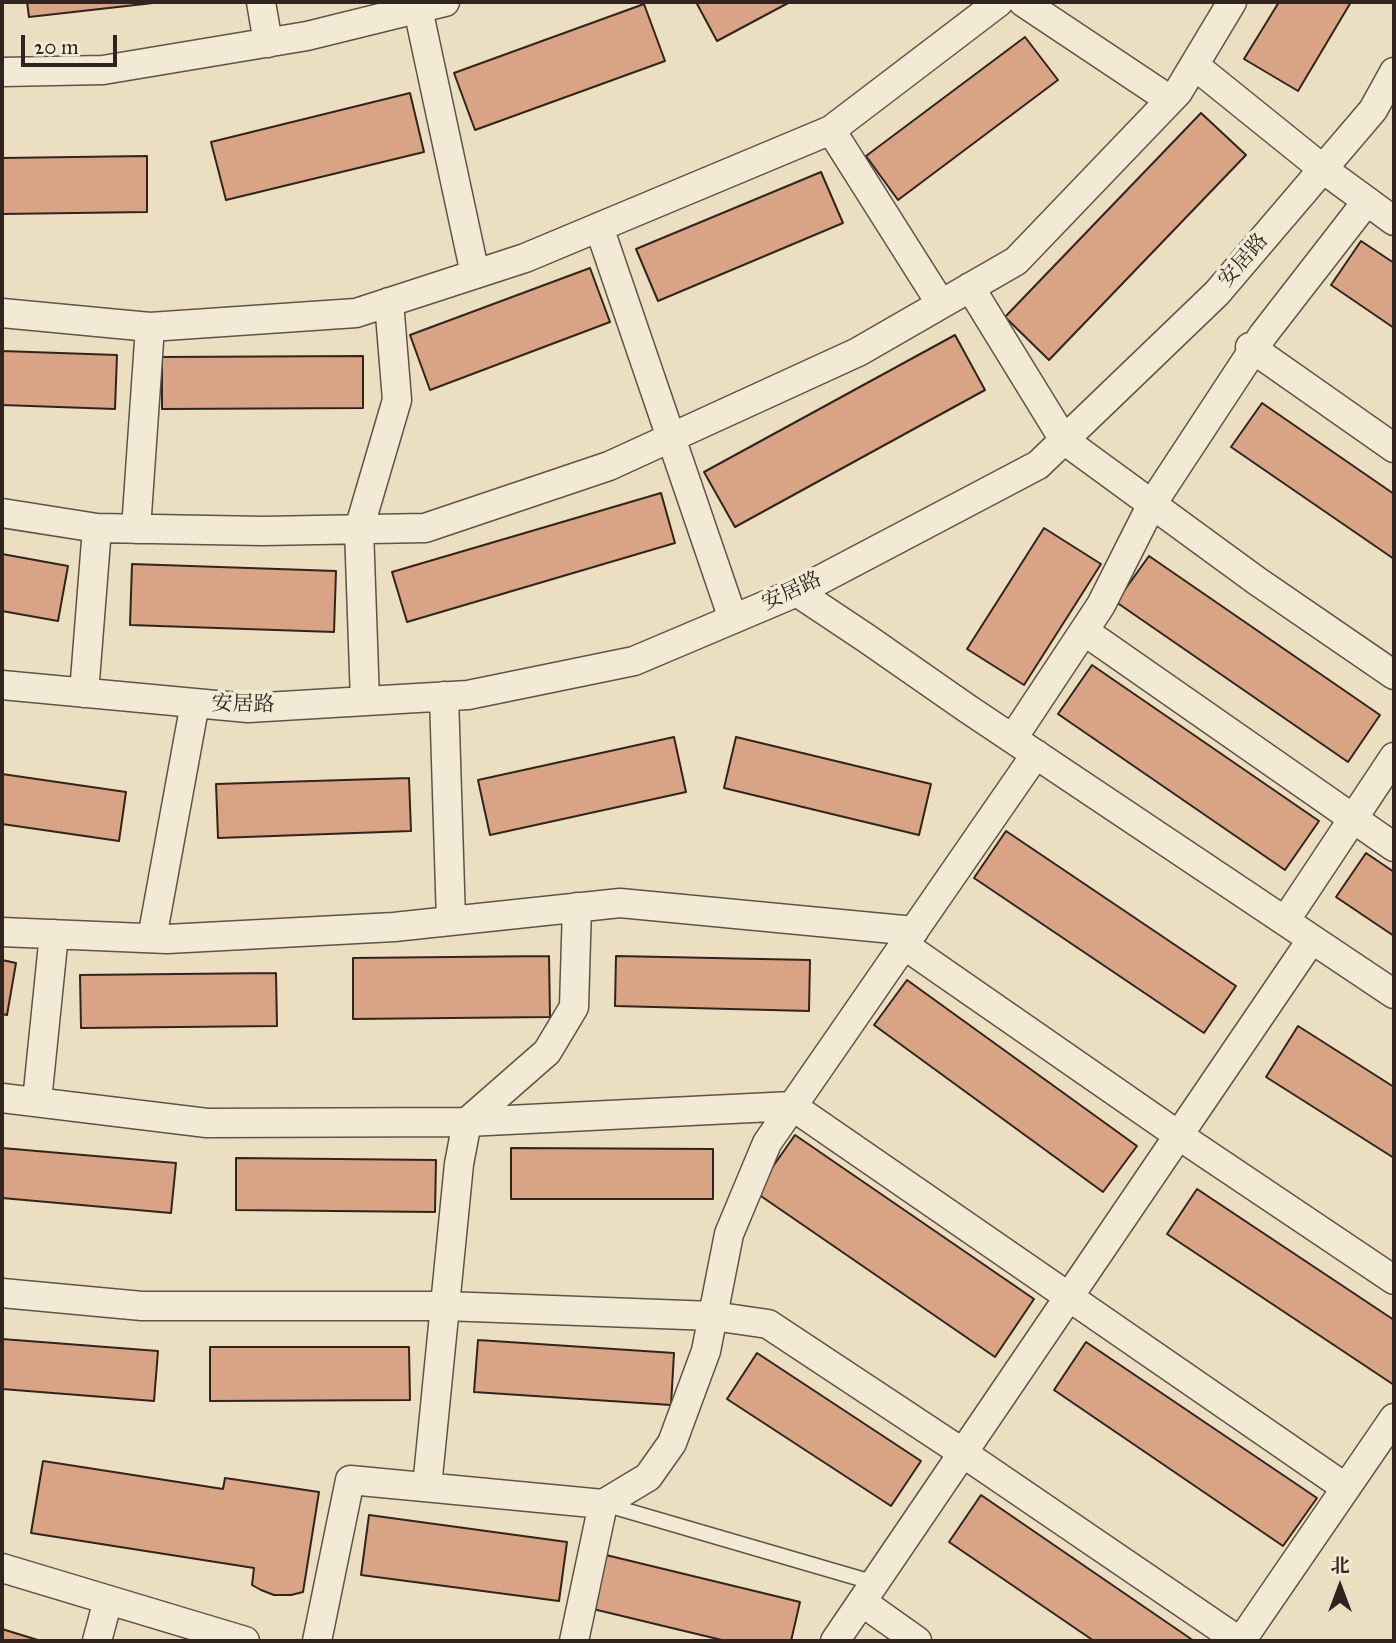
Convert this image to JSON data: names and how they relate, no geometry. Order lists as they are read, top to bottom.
{
  "streets": {
    "street": ["安居路"]
  },
  "scale_bar": "20 m",
  "north": "top"
}
